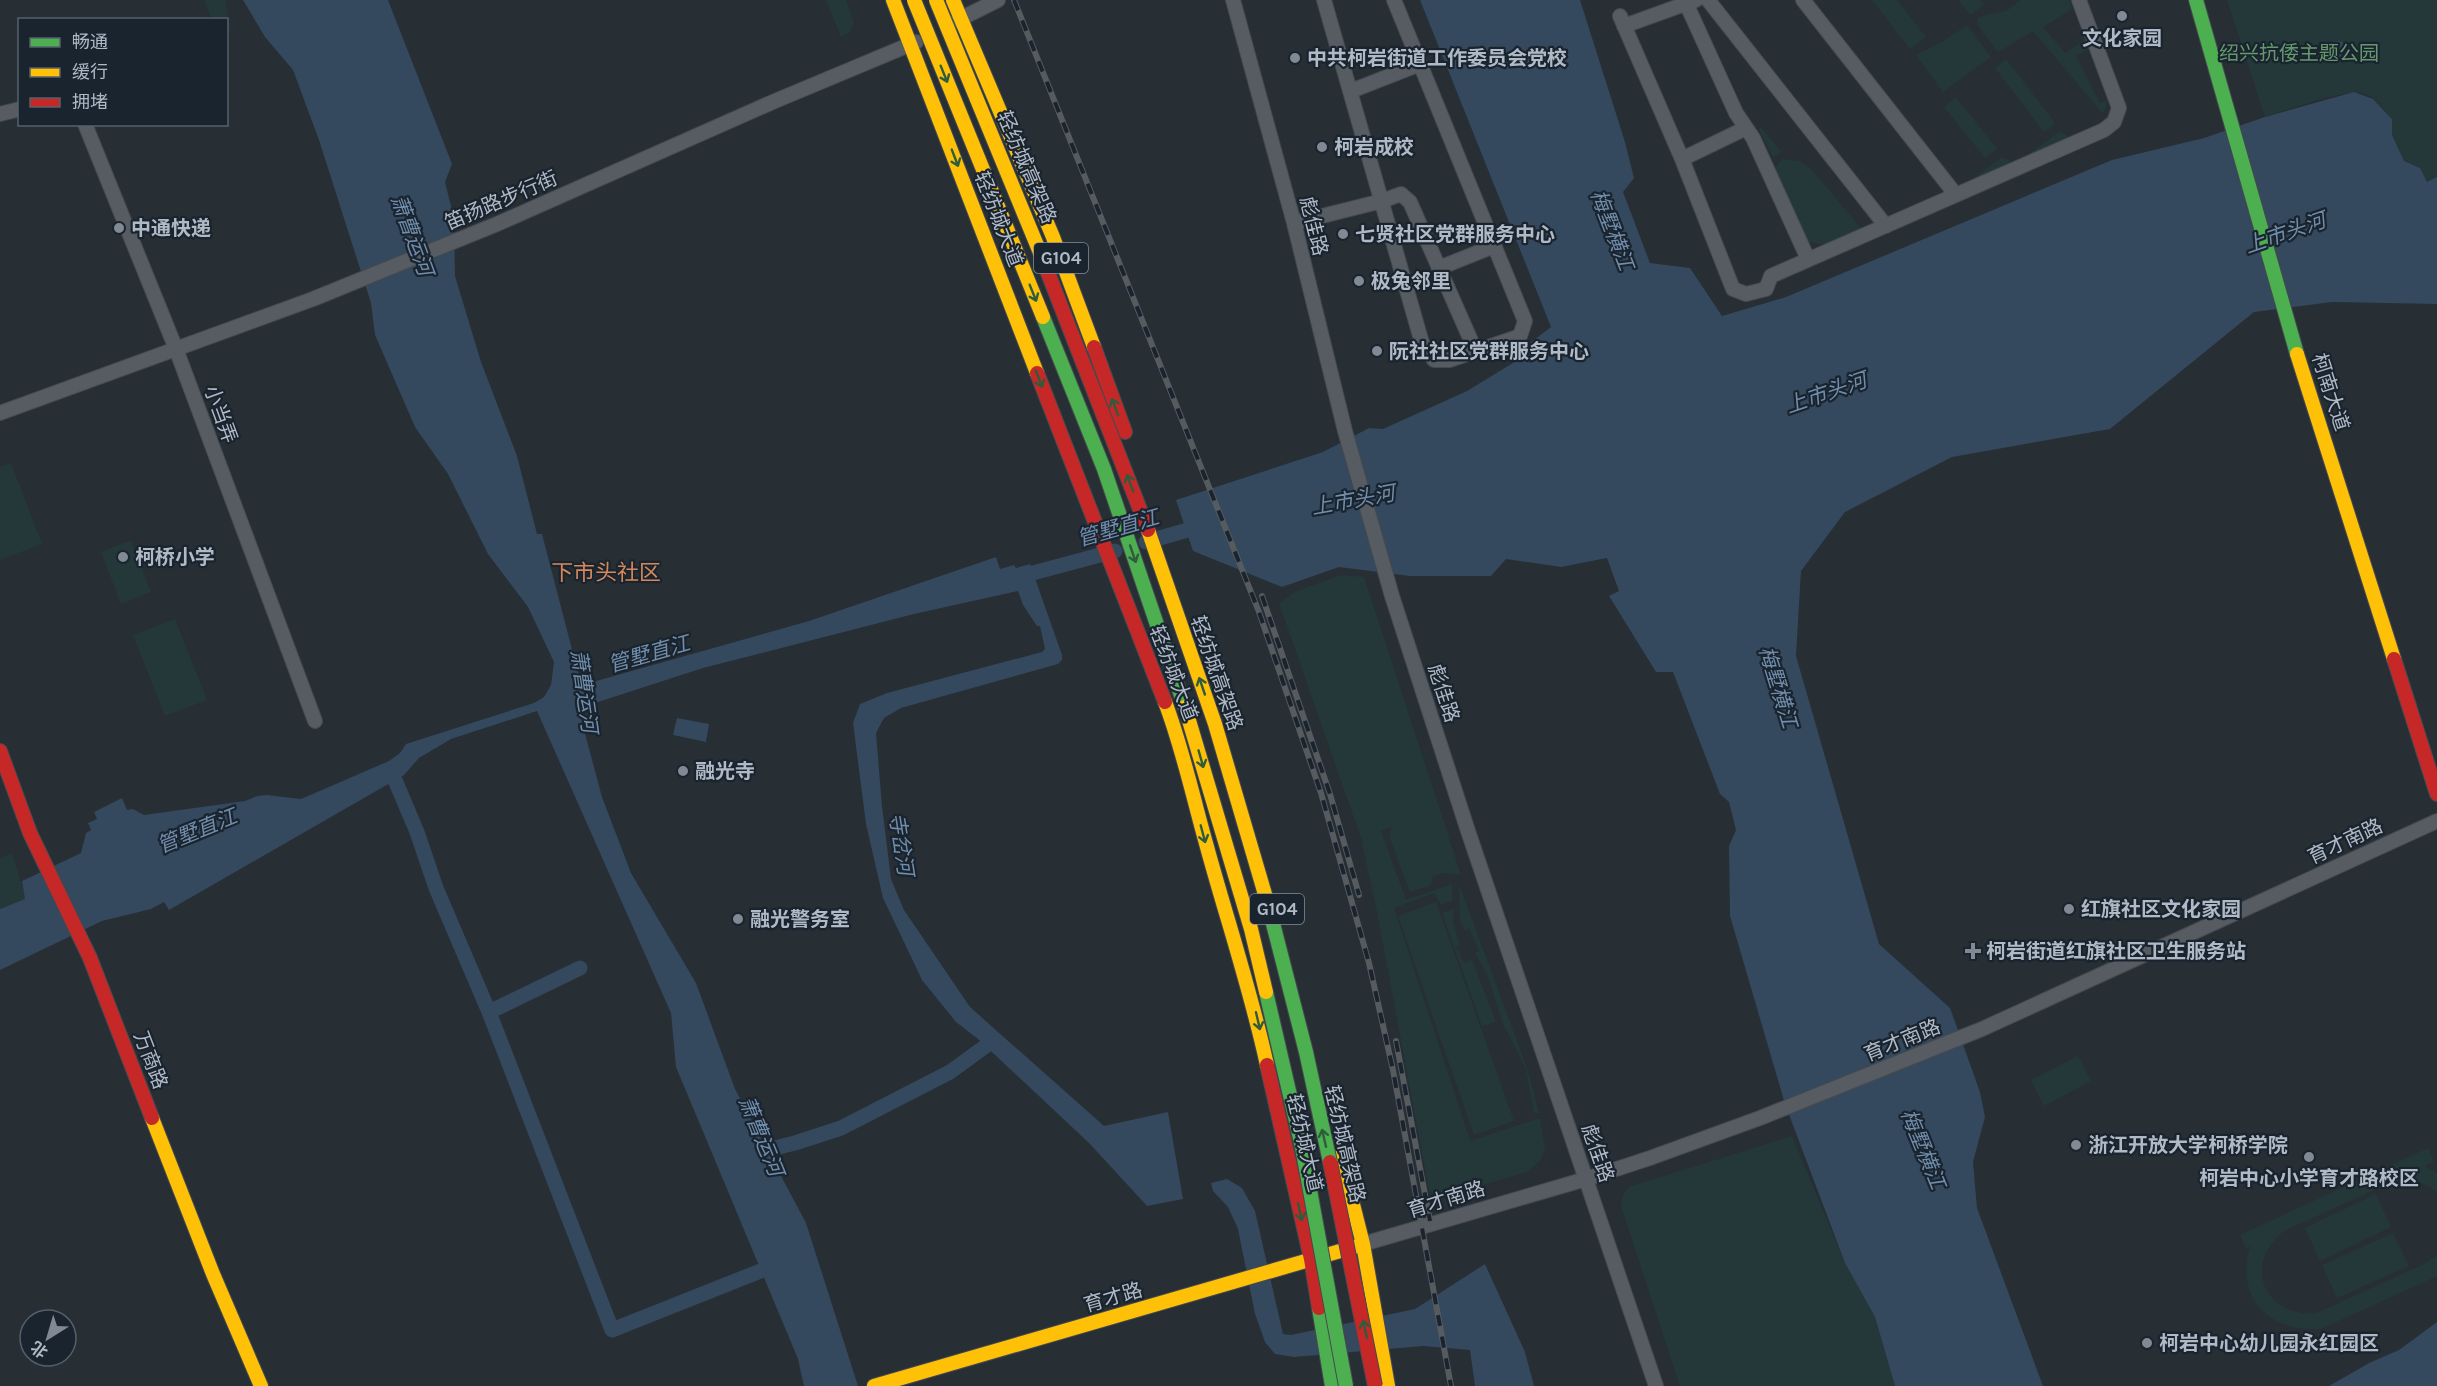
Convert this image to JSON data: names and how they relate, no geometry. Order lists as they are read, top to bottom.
{
  "streets": {
    "main road": [
      "轻纺城高架路",
      "轻纺城大道",
      "G104",
      "柯南大道",
      "万商路",
      "育才路"
    ],
    "street": [
      "笛扬路步行街",
      "彪佳路",
      "小当弄",
      "育才南路"
    ]
  },
  "crossings": [
    ["笛扬路步行街", "轻纺城大道"],
    ["笛扬路步行街", "小当弄"],
    ["轻纺城大道", "育才南路"],
    ["轻纺城大道", "育才路"],
    ["彪佳路", "育才南路"],
    ["育才南路", "育才路"]
  ],
  "districts": ["下市头社区"],
  "water": [
    "梅墅横江",
    "上市头河",
    "萧曹运河",
    "管墅直江",
    "寺岔河"
  ],
  "parks": ["绍兴抗倭主题公园"],
  "places": {
    "other": [
      "文化家园",
      "中共柯岩街道工作委员会党校",
      "柯岩成校",
      "中通快递",
      "七贤社区党群服务中心",
      "极兔邻里",
      "阮社社区党群服务中心",
      "柯桥小学",
      "融光寺",
      "红旗社区文化家园",
      "融光警务室",
      "浙江开放大学柯桥学院",
      "柯岩中心小学育才路校区",
      "柯岩中心幼儿园永红园区"
    ],
    "health": ["柯岩街道红旗社区卫生服务站"]
  },
  "legend": ["畅通", "缓行", "拥堵"],
  "north": "bottom left"
}
